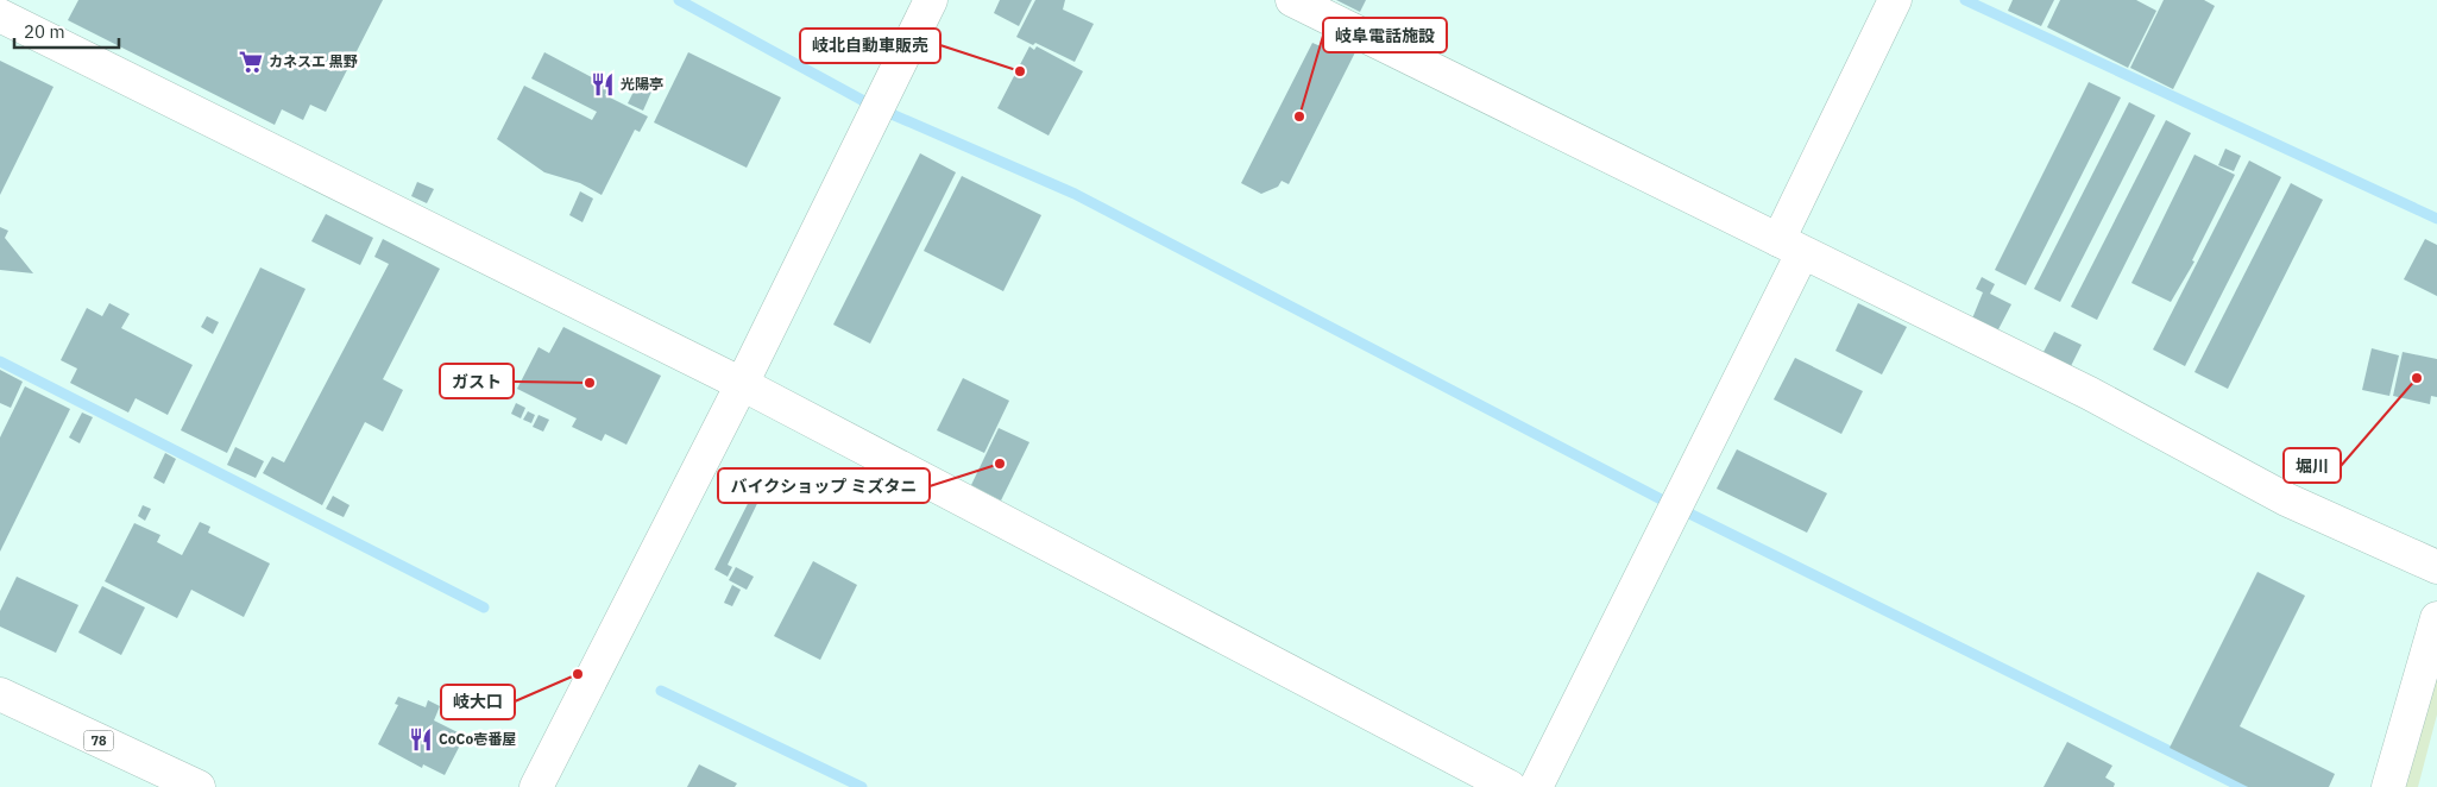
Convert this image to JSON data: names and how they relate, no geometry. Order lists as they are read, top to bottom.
{
  "streets": {
    "street": ["78"]
  },
  "places": {
    "supermarket": ["カネスエ 黒野"],
    "other": [
      "岐北自動車販売",
      "岐阜電話施設",
      "堀川",
      "ガスト",
      "バイクショップ ミズタニ",
      "岐大口"
    ],
    "restaurant": ["光陽亭", "CoCo壱番屋"]
  },
  "scale_bar": "20 m"
}
